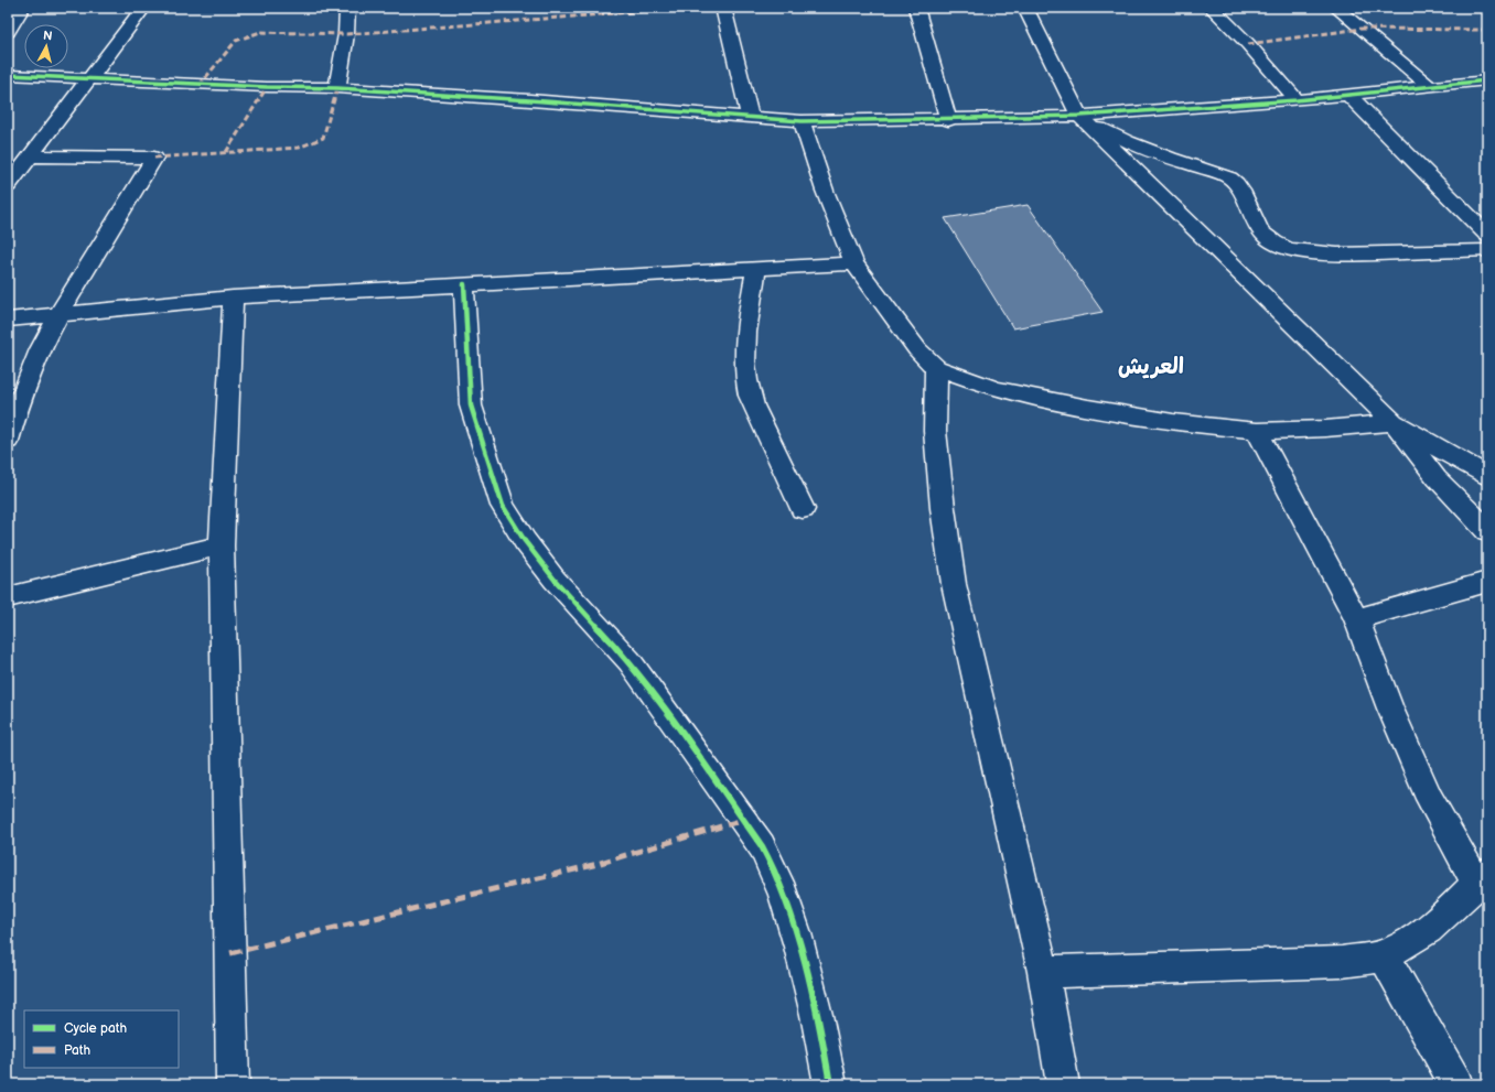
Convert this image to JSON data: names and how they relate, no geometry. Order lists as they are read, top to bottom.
{
  "districts": ["العريش"],
  "legend": ["Cycle path", "Path"],
  "north": "top"
}
